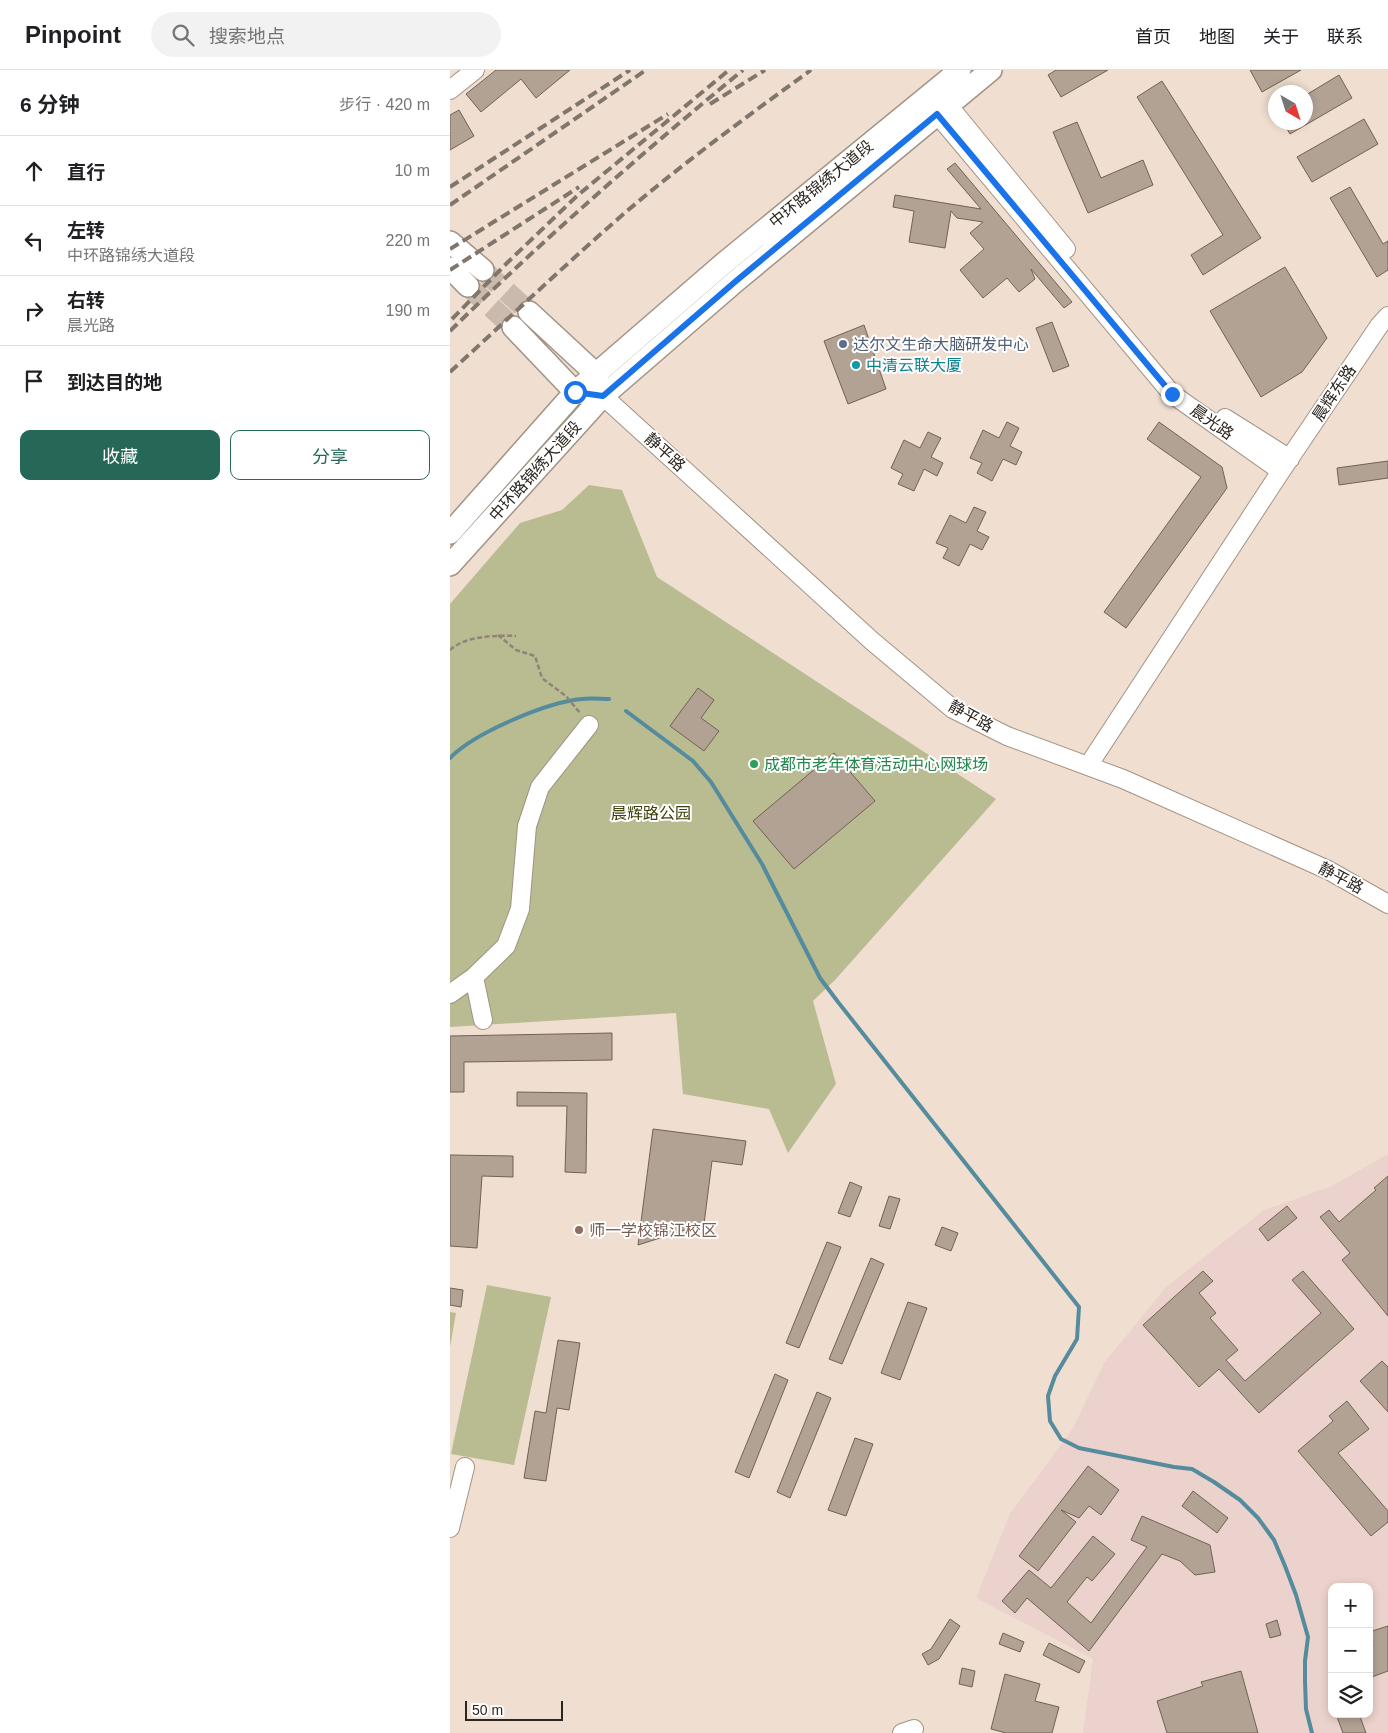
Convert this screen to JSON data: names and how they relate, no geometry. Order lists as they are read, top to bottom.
{
  "streets": {
    "main road": ["中环路锦绣大道段"],
    "street": ["晨辉东路", "晨光路", "静平路"]
  },
  "crossings": [
    ["中环路锦绣大道段", "晨光路"],
    ["中环路锦绣大道段", "静平路"],
    ["晨辉东路", "晨光路"],
    ["晨辉东路", "静平路"]
  ],
  "parks": ["晨辉路公园"],
  "places": [
    "达尔文生命大脑研发中心",
    "中清云联大厦",
    "成都市老年体育活动中心网球场",
    "师一学校锦江校区"
  ],
  "scale_bar": "50 m",
  "north": "bottom right",
  "page": {
    "header": "Pinpoint",
    "search": "搜索地点",
    "nav": [
      "首页",
      "地图",
      "关于",
      "联系"
    ],
    "heading": ["6 分钟", "步行 · 420 m"],
    "list": [
      ["直行", "10 m"],
      ["左转", "中环路锦绣大道段", "220 m"],
      ["右转", "晨光路", "190 m"],
      "到达目的地"
    ],
    "buttons": ["收藏", "分享"],
    "map_buttons": ["+", "−"],
    "scale": "50 m"
  }
}
